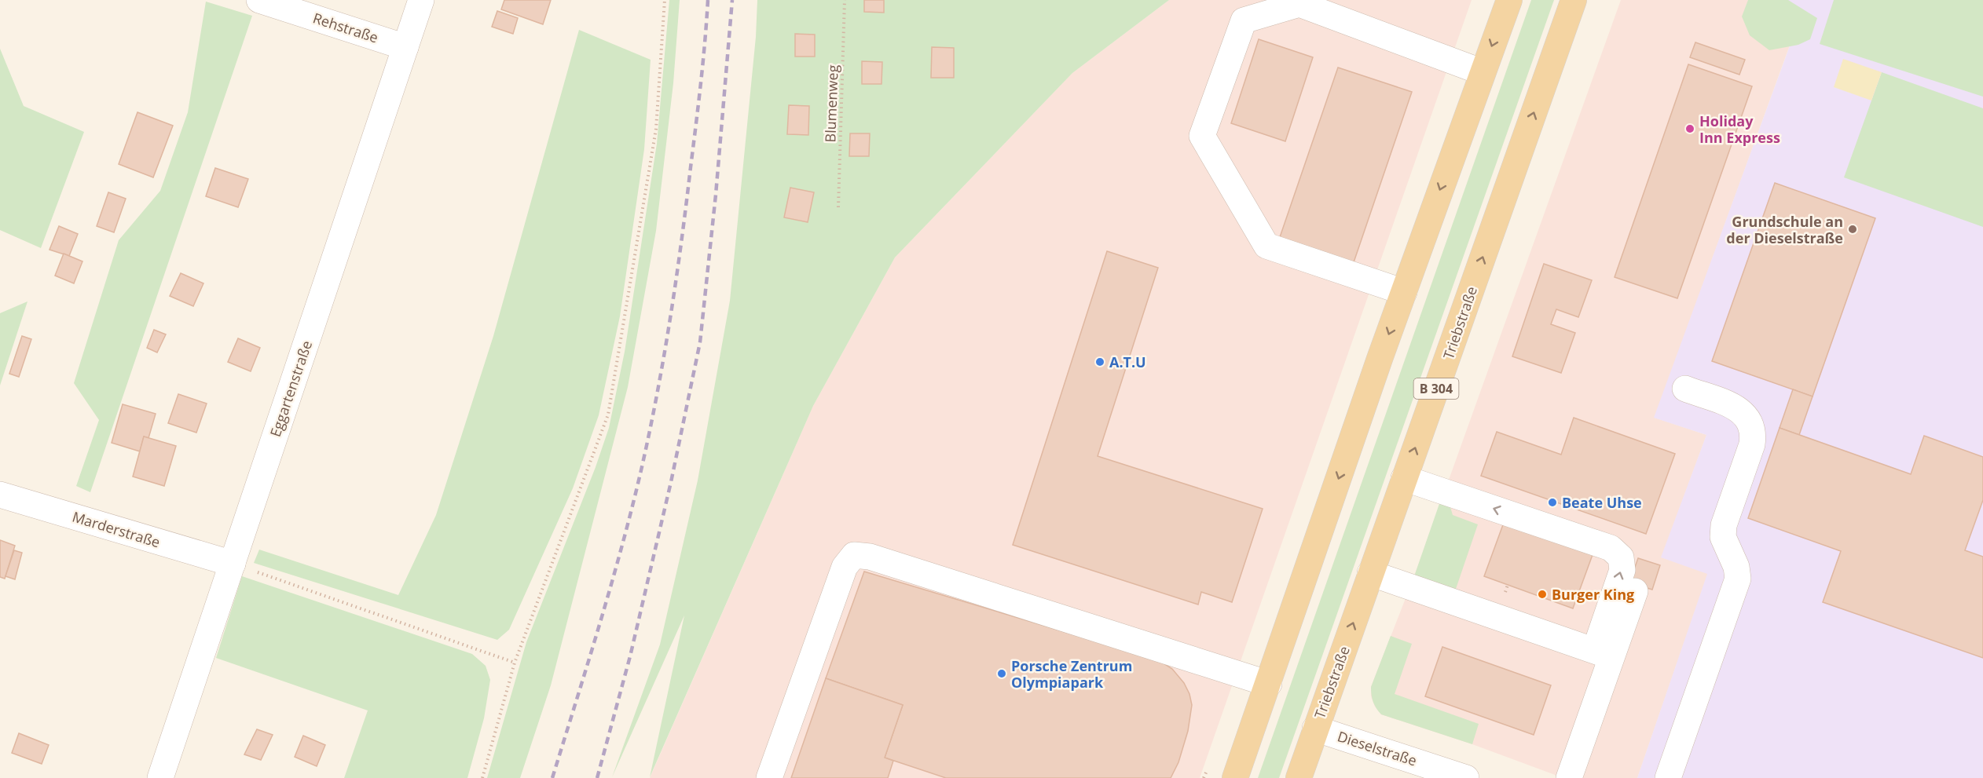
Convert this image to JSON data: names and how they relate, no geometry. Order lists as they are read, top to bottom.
{
  "streets": {
    "main road": ["Triebstraße", "B 304"],
    "street": [
      "Rehstraße",
      "Eggartenstraße",
      "Marderstraße",
      "Dieselstraße"
    ],
    "path": ["Blumenweg"]
  },
  "crossings": [
    ["Rehstraße", "Eggartenstraße"],
    ["Triebstraße", "Dieselstraße"],
    ["Eggartenstraße", "Marderstraße"]
  ],
  "places": [
    "Holiday Inn Express",
    "Grundschule an der Dieselstraße",
    "A.T.U",
    "Beate Uhse",
    "Burger King",
    "Porsche Zentrum Olympiapark"
  ]
}
